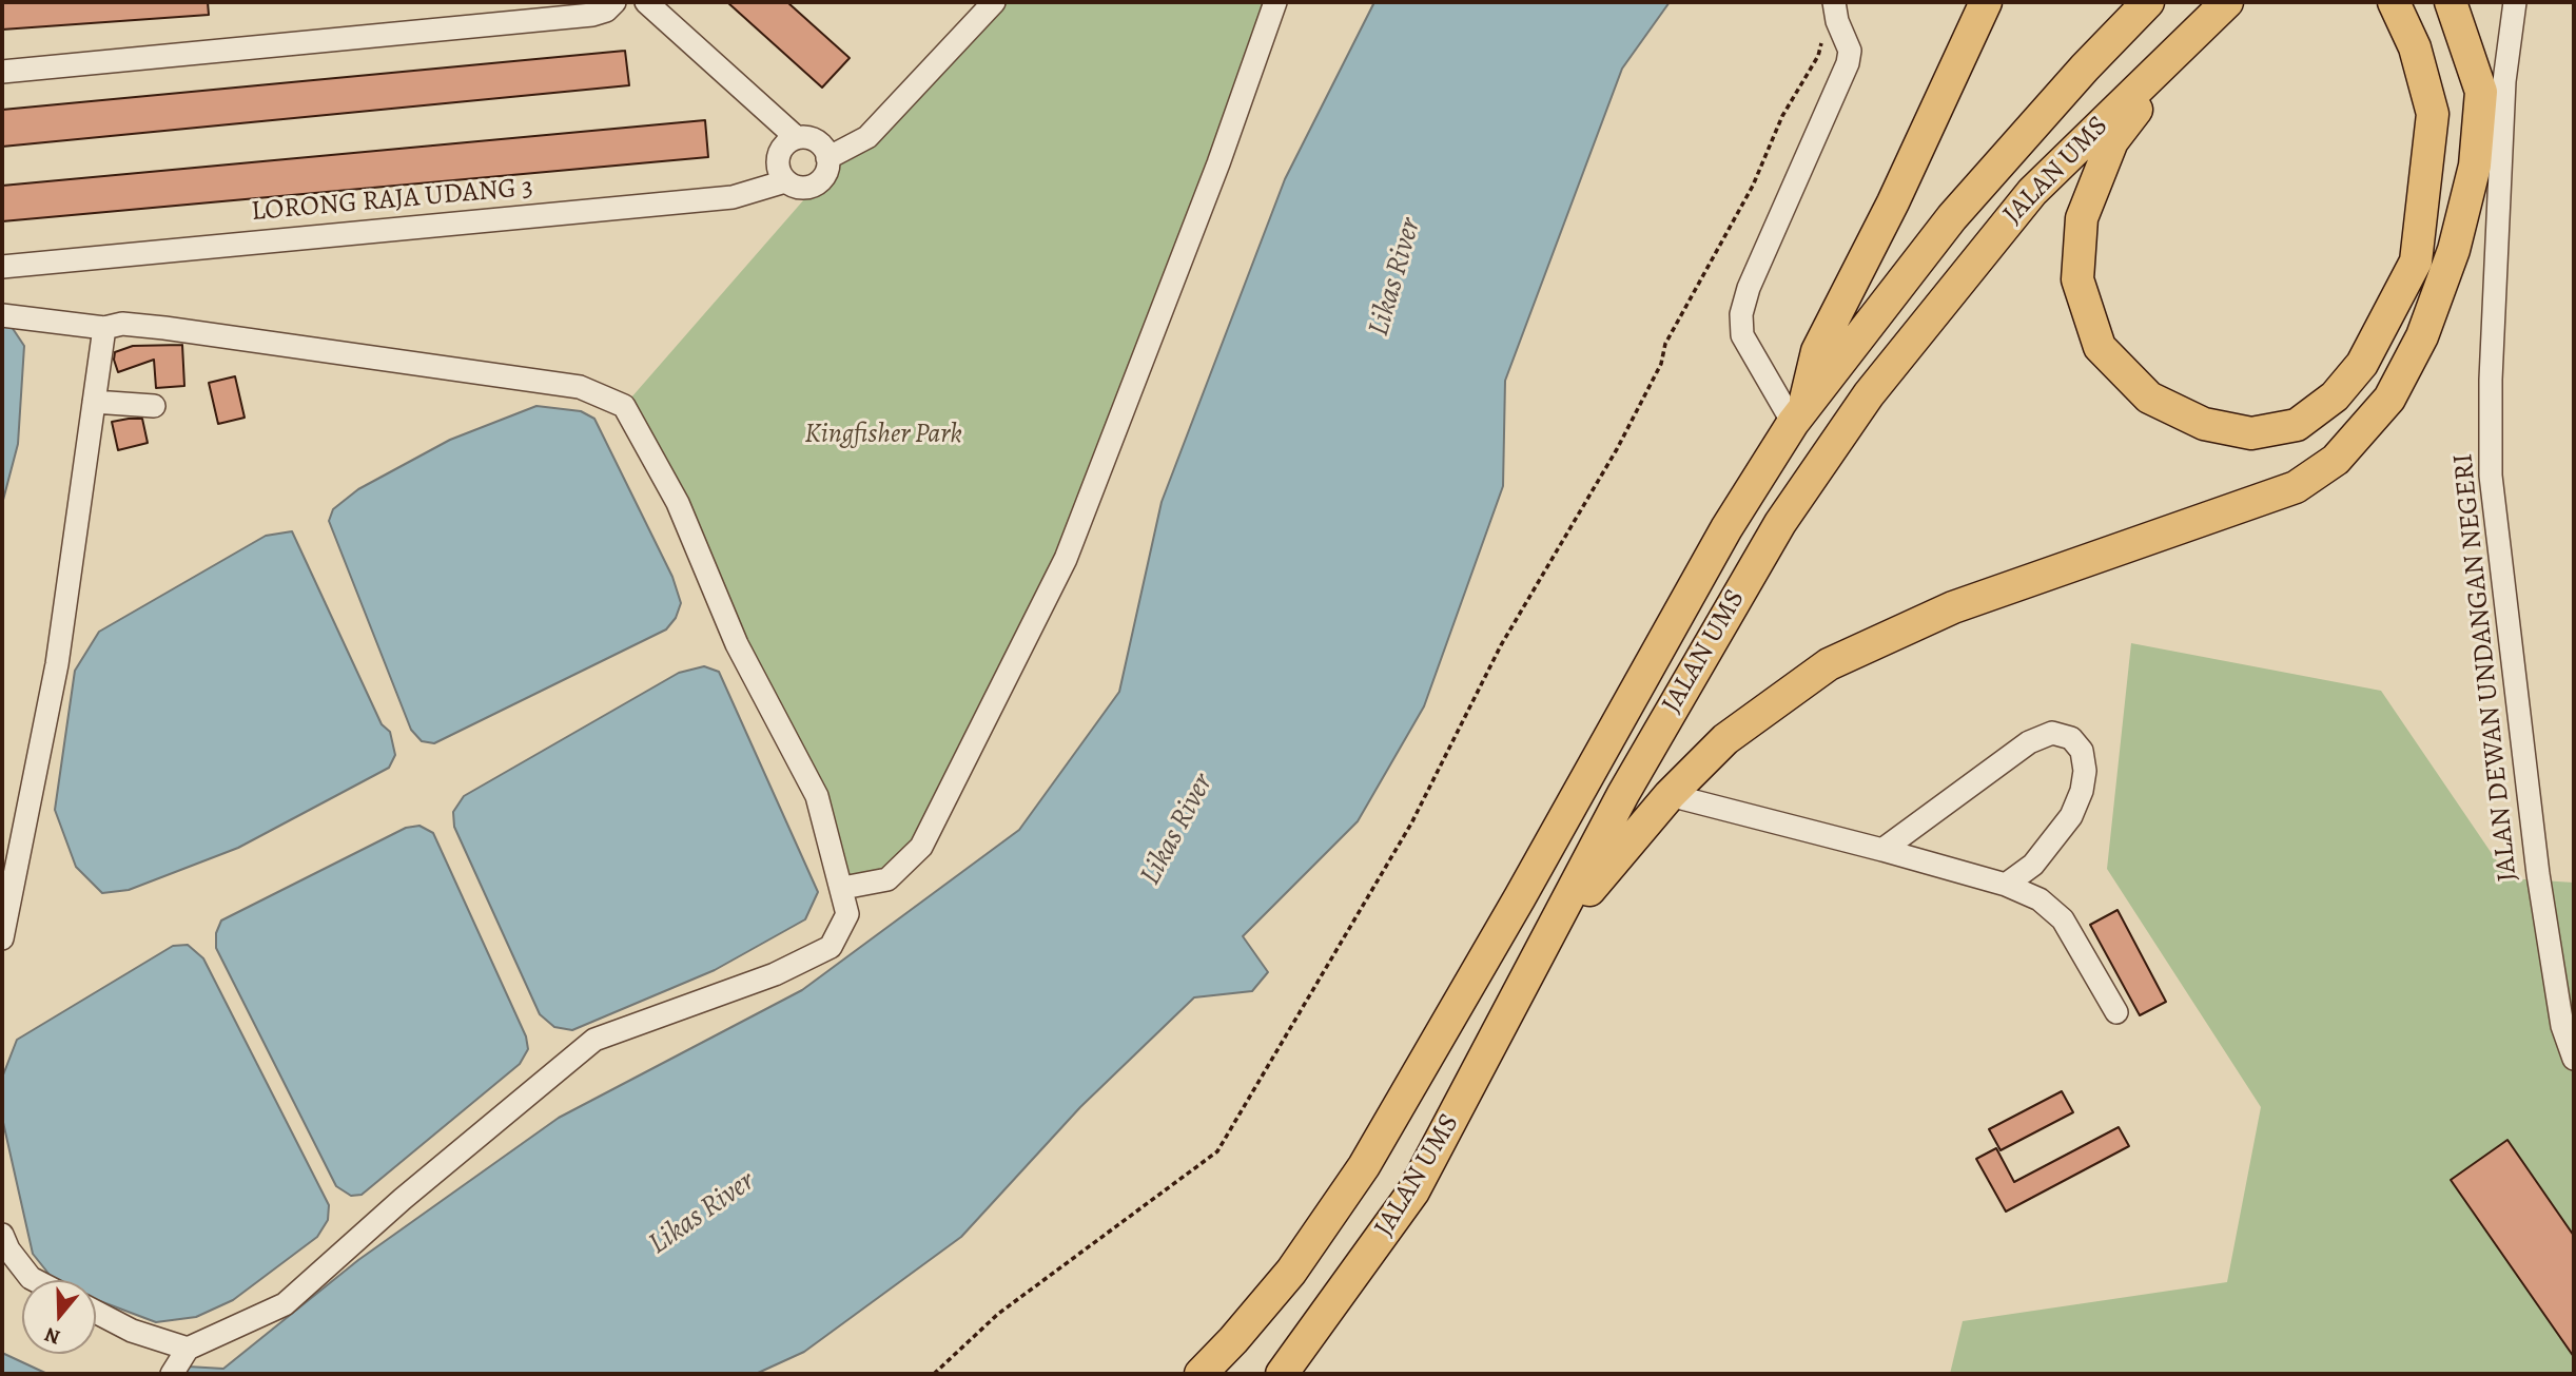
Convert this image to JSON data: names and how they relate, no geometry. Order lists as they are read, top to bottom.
{
  "streets": {
    "highway": ["JALAN UMS"],
    "street": ["LORONG RAJA UDANG 3", "JALAN DEWAN UNDANGAN NEGERI"]
  },
  "water": ["Likas River"],
  "parks": ["Kingfisher Park"],
  "north": "bottom"
}
